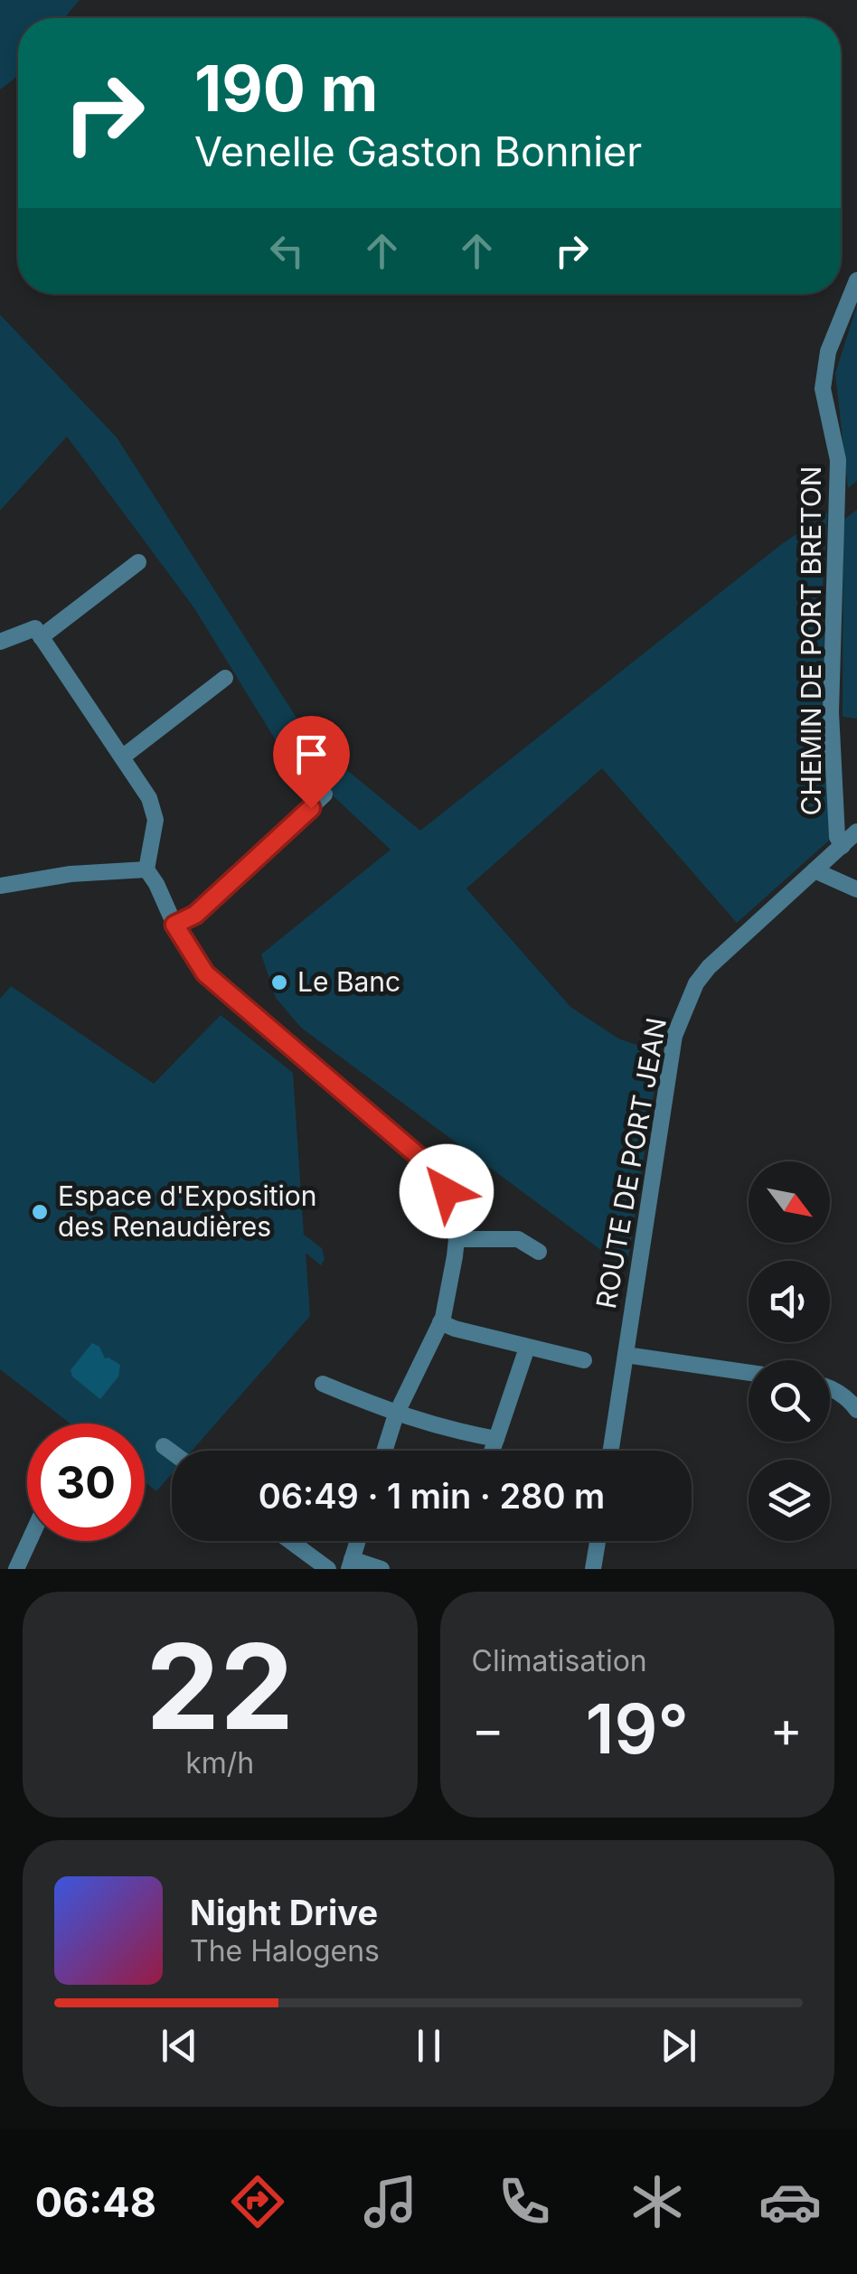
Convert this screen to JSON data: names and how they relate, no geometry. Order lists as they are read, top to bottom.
{
  "streets": {
    "street": ["CHEMIN DE PORT BRETON", "ROUTE DE PORT JEAN"]
  },
  "crossings": [
    ["CHEMIN DE PORT BRETON", "ROUTE DE PORT JEAN"]
  ],
  "places": ["Le Banc", "Espace d'Exposition des Renaudières"],
  "north": "bottom right",
  "page": {
    "turn": ["190 m", "Venelle Gaston Bonnier"],
    "limit": "30",
    "trip": "06:49 · 1 min · 280 m",
    "tile": [
      ["22", "km/h"],
      "Climatisation"
    ],
    "heat": ["−", "19°", "+"],
    "song": ["Night Drive", "The Halogens"],
    "tabs": "06:48"
  }
}
